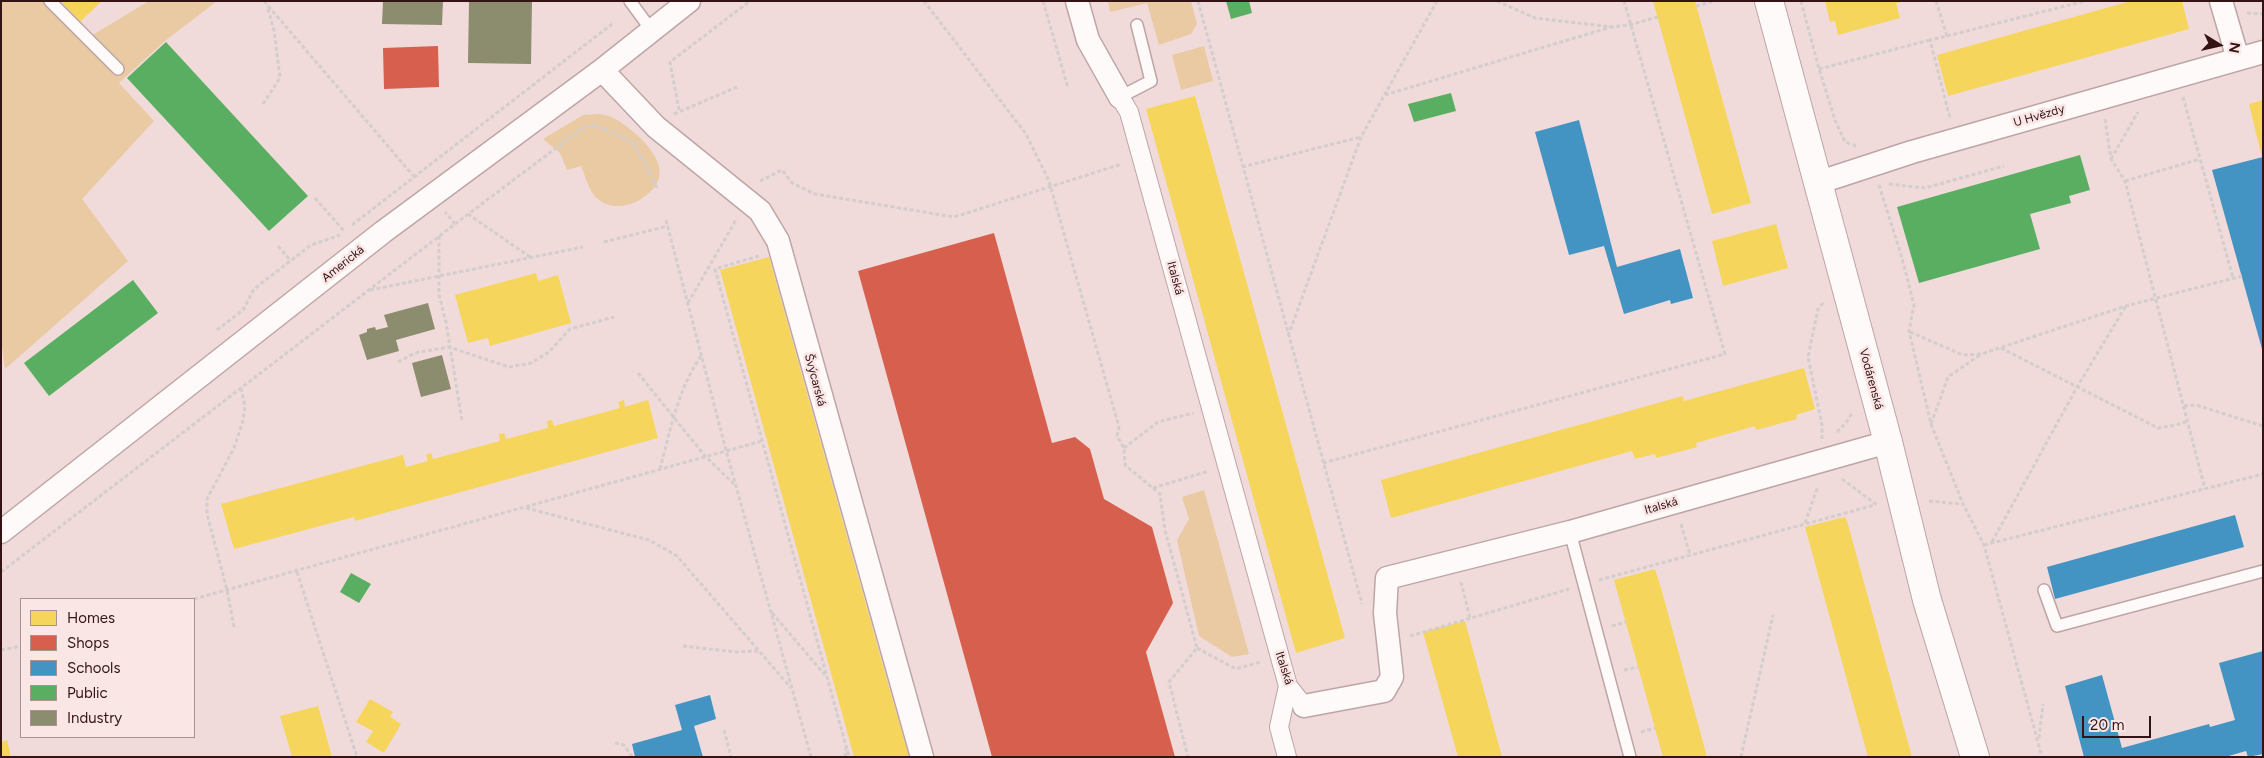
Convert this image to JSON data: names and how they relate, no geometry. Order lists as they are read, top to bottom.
{
  "streets": {
    "street": [
      "U Hvězdy",
      "Americká",
      "Italská",
      "Vodárenská",
      "Švýcarská"
    ]
  },
  "crossings": [
    ["U Hvězdy", "Vodárenská"],
    ["Americká", "Švýcarská"],
    ["Italská", "Vodárenská"]
  ],
  "legend": [
    "Homes",
    "Shops",
    "Schools",
    "Public",
    "Industry"
  ],
  "scale_bar": "20 m",
  "north": "right"
}
